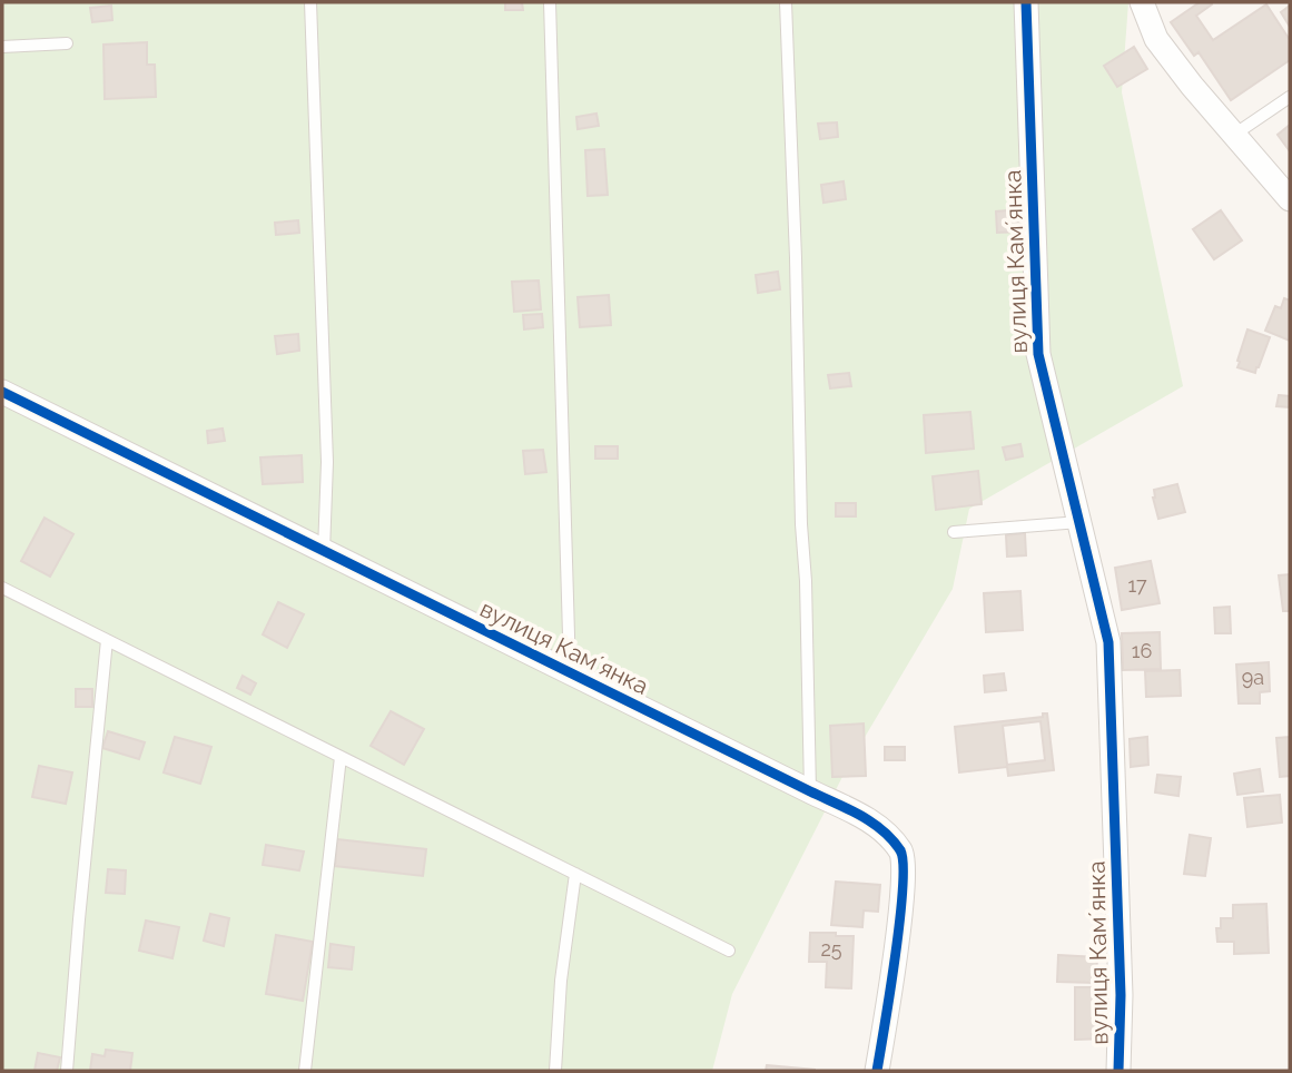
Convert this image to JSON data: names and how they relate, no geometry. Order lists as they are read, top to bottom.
{
  "streets": {
    "street": ["вулиця Камʼянка"]
  },
  "house_numbers": [
    "17",
    "16",
    "9а",
    "25"
  ]
}
